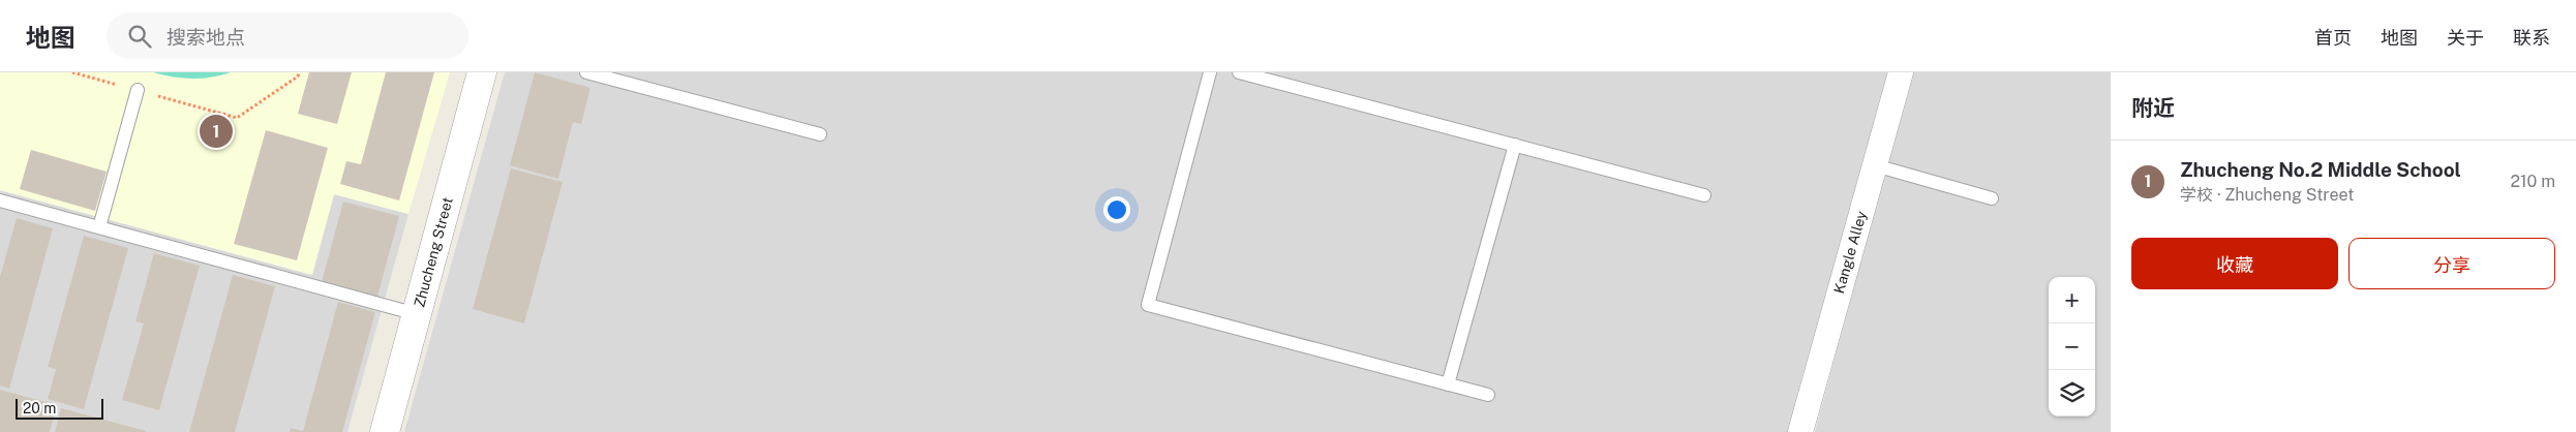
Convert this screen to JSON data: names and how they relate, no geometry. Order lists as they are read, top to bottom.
{
  "streets": {
    "street": ["Zhucheng Street", "Kangle Alley"]
  },
  "scale_bar": "20 m",
  "page": {
    "header": "地图",
    "search": "搜索地点",
    "nav": [
      "首页",
      "地图",
      "关于",
      "联系"
    ],
    "heading": "附近",
    "pins": "1",
    "list": [
      {
        "mark": "1",
        "name": "Zhucheng No.2 Middle School",
        "note": "学校 · Zhucheng Street",
        "value": "210 m"
      }
    ],
    "buttons": ["收藏", "分享"],
    "map_buttons": ["+", "−"],
    "scale": "20 m"
  }
}
